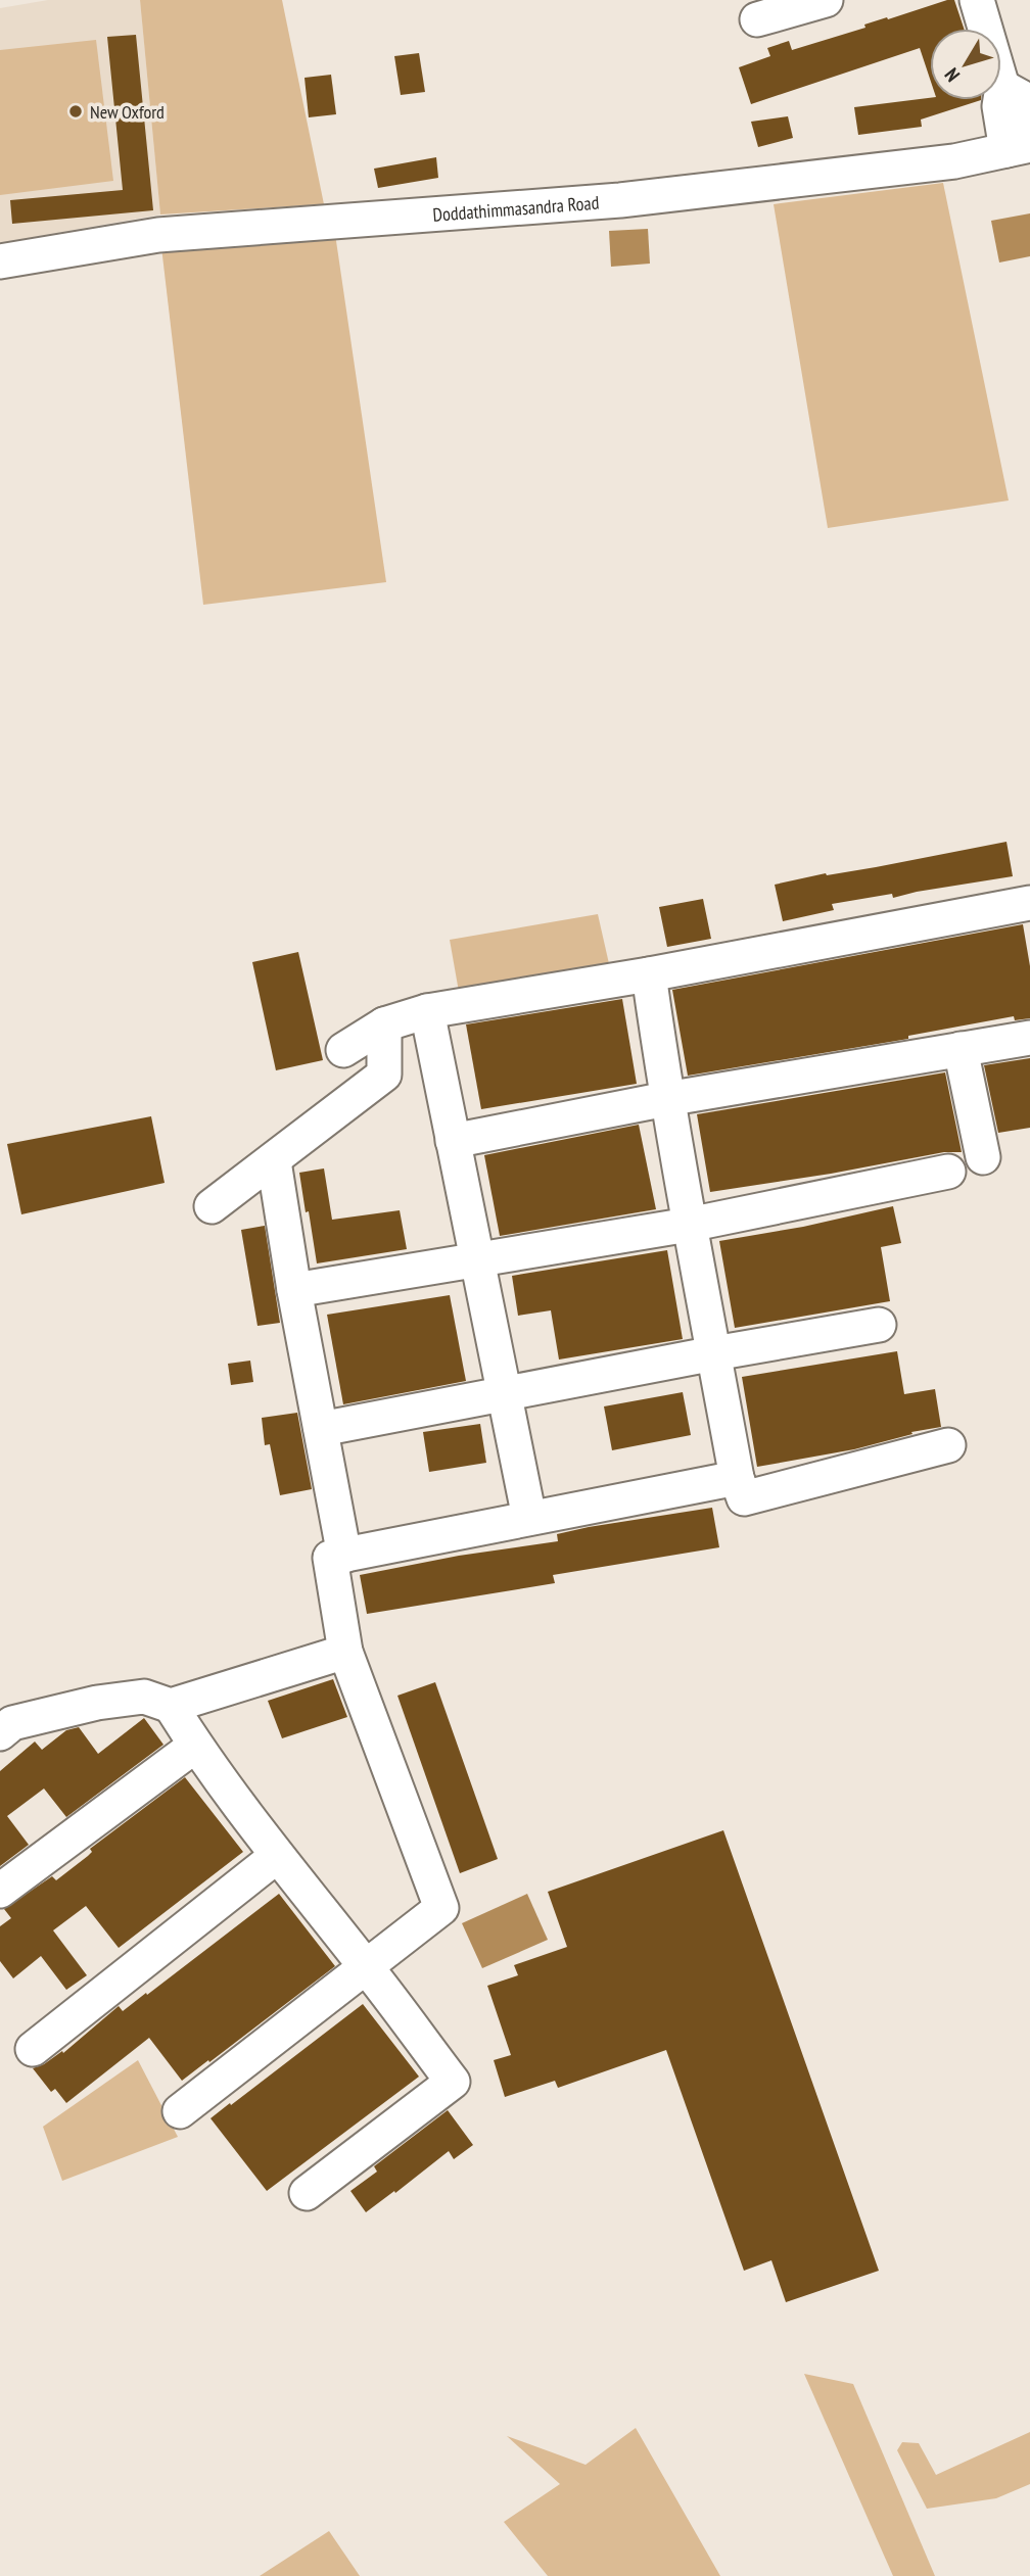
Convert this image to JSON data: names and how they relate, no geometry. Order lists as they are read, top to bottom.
{
  "streets": {
    "street": ["Doddathimmasandra Road"]
  },
  "places": ["New Oxford"],
  "north": "bottom left"
}
